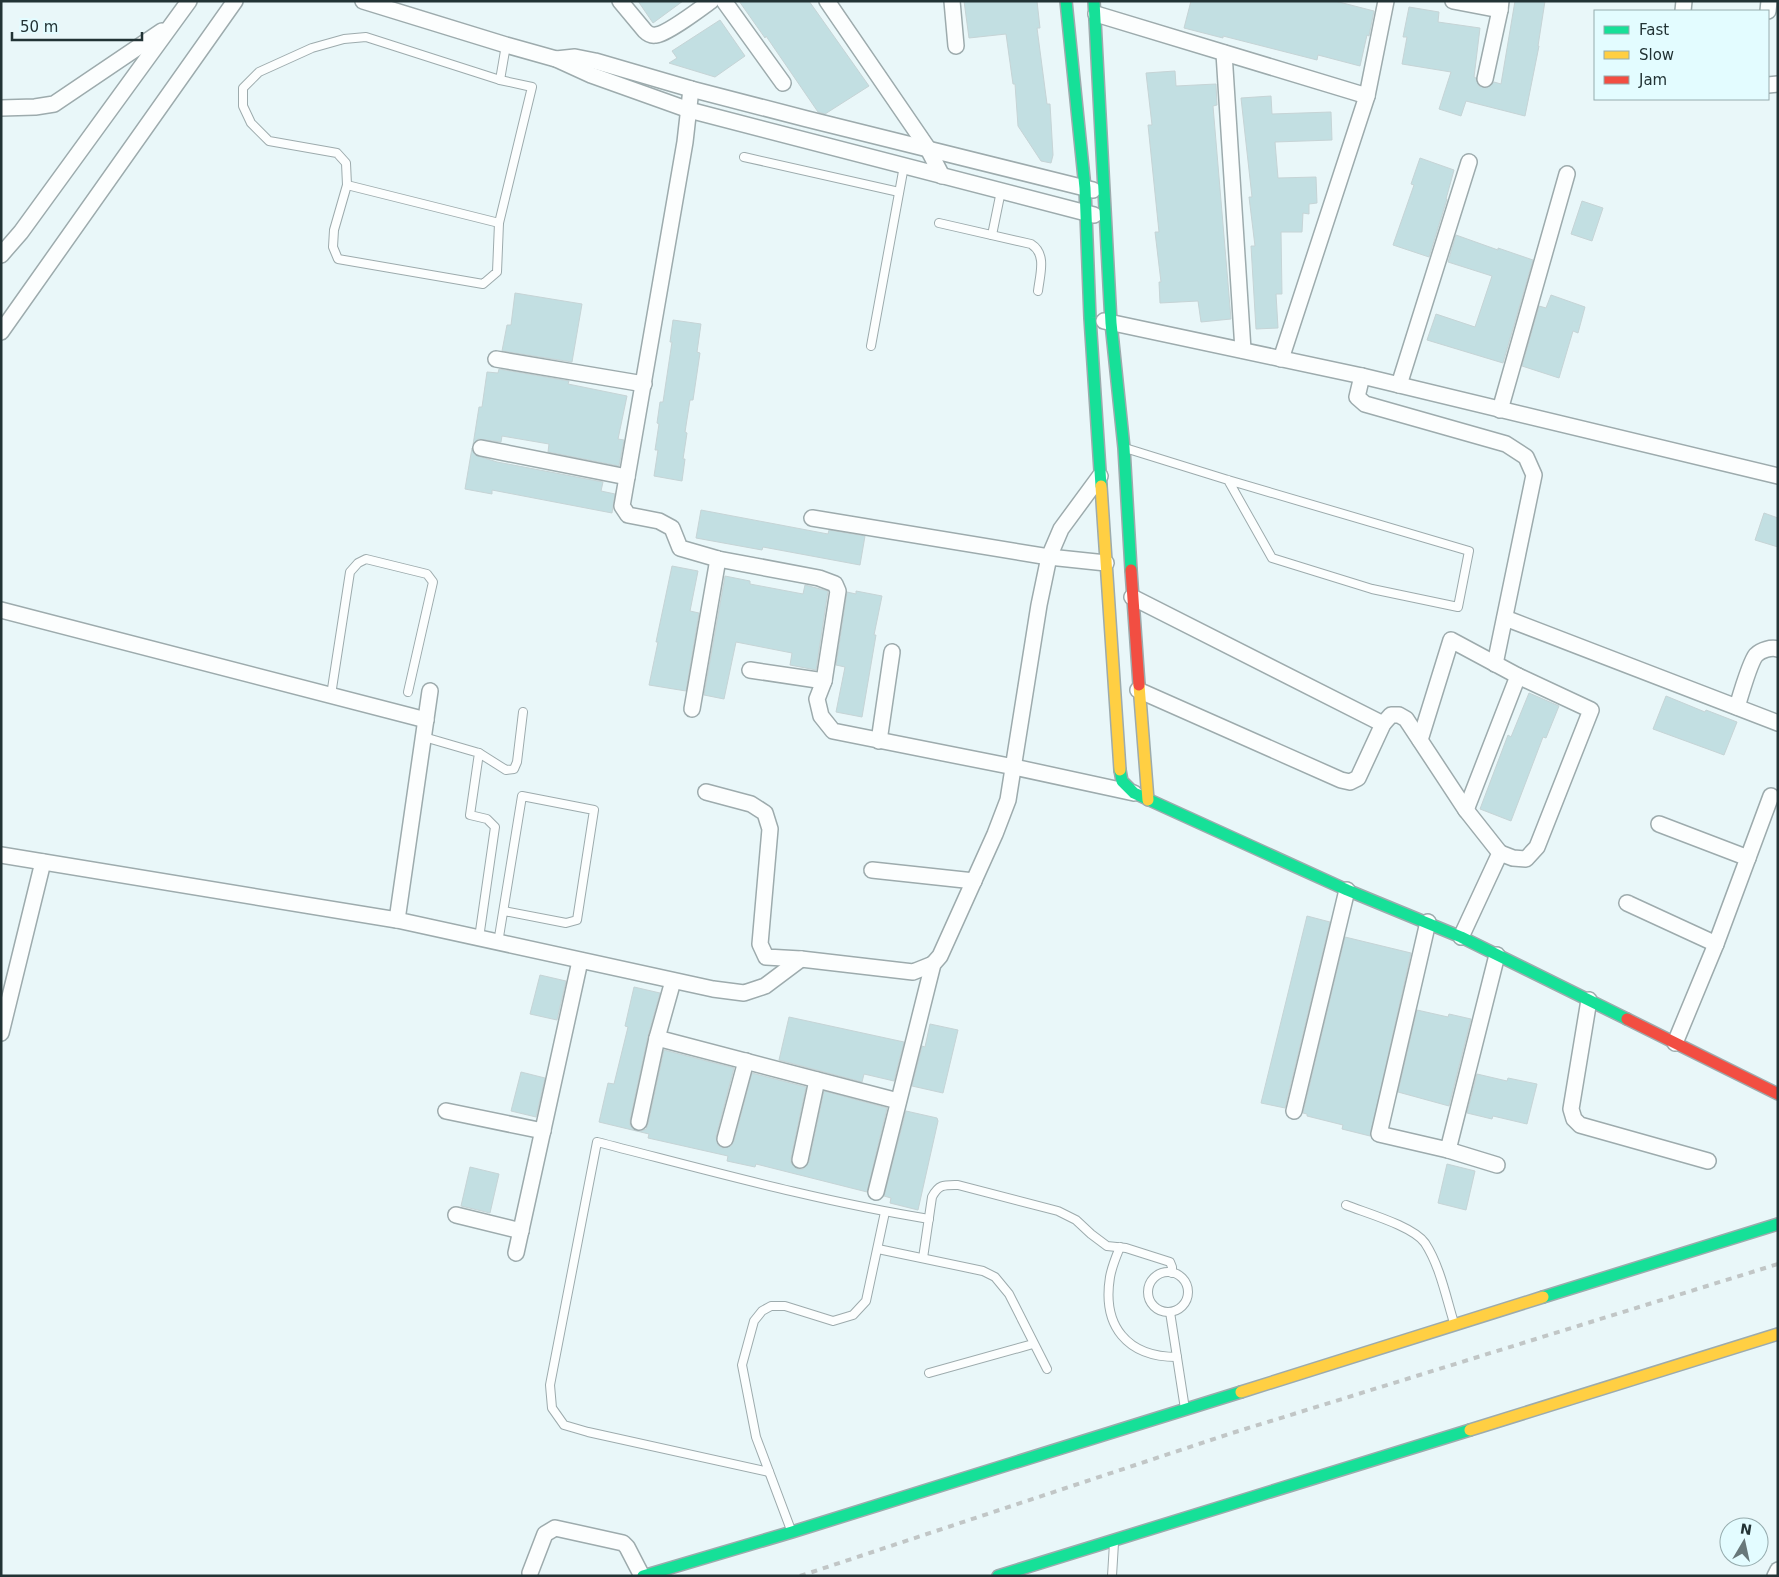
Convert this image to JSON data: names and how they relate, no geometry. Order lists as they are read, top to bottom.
{
  "legend": ["Fast", "Slow", "Jam"],
  "scale_bar": "50 m",
  "north": "top"
}
